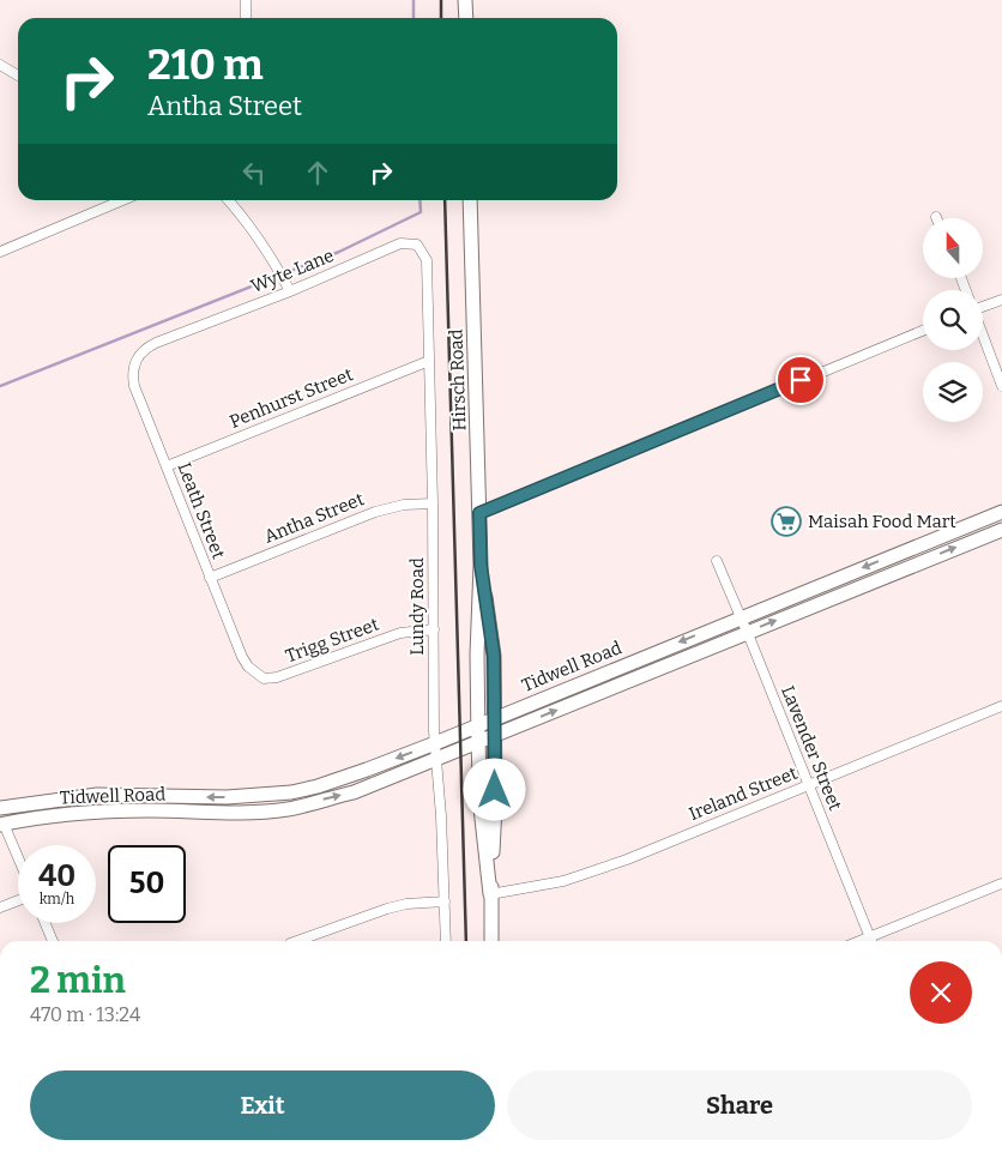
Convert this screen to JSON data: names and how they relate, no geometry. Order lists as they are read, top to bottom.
{
  "streets": {
    "main road": ["Hirsch Road", "Tidwell Road"],
    "street": [
      "Wyte Lane",
      "Penhurst Street",
      "Leath Street",
      "Antha Street",
      "Lundy Road",
      "Trigg Street",
      "Lavender Street",
      "Ireland Street"
    ]
  },
  "crossings": [
    ["Wyte Lane", "Leath Street"],
    ["Wyte Lane", "Lundy Road"],
    ["Hirsch Road", "Tidwell Road"],
    ["Hirsch Road", "Ireland Street"],
    ["Penhurst Street", "Leath Street"],
    ["Penhurst Street", "Lundy Road"],
    ["Leath Street", "Antha Street"],
    ["Leath Street", "Trigg Street"],
    ["Antha Street", "Lundy Road"],
    ["Lundy Road", "Trigg Street"],
    ["Lundy Road", "Tidwell Road"],
    ["Tidwell Road", "Lavender Street"],
    ["Lavender Street", "Ireland Street"]
  ],
  "places": {
    "supermarket": ["Maisah Food Mart"]
  },
  "north": "top",
  "page": {
    "turn": ["210 m", "Antha Street"],
    "speed": "40 km/h",
    "limit": "50",
    "heading": ["2 min", "470 m · 13:24"],
    "buttons": ["Exit", "Share"]
  }
}
